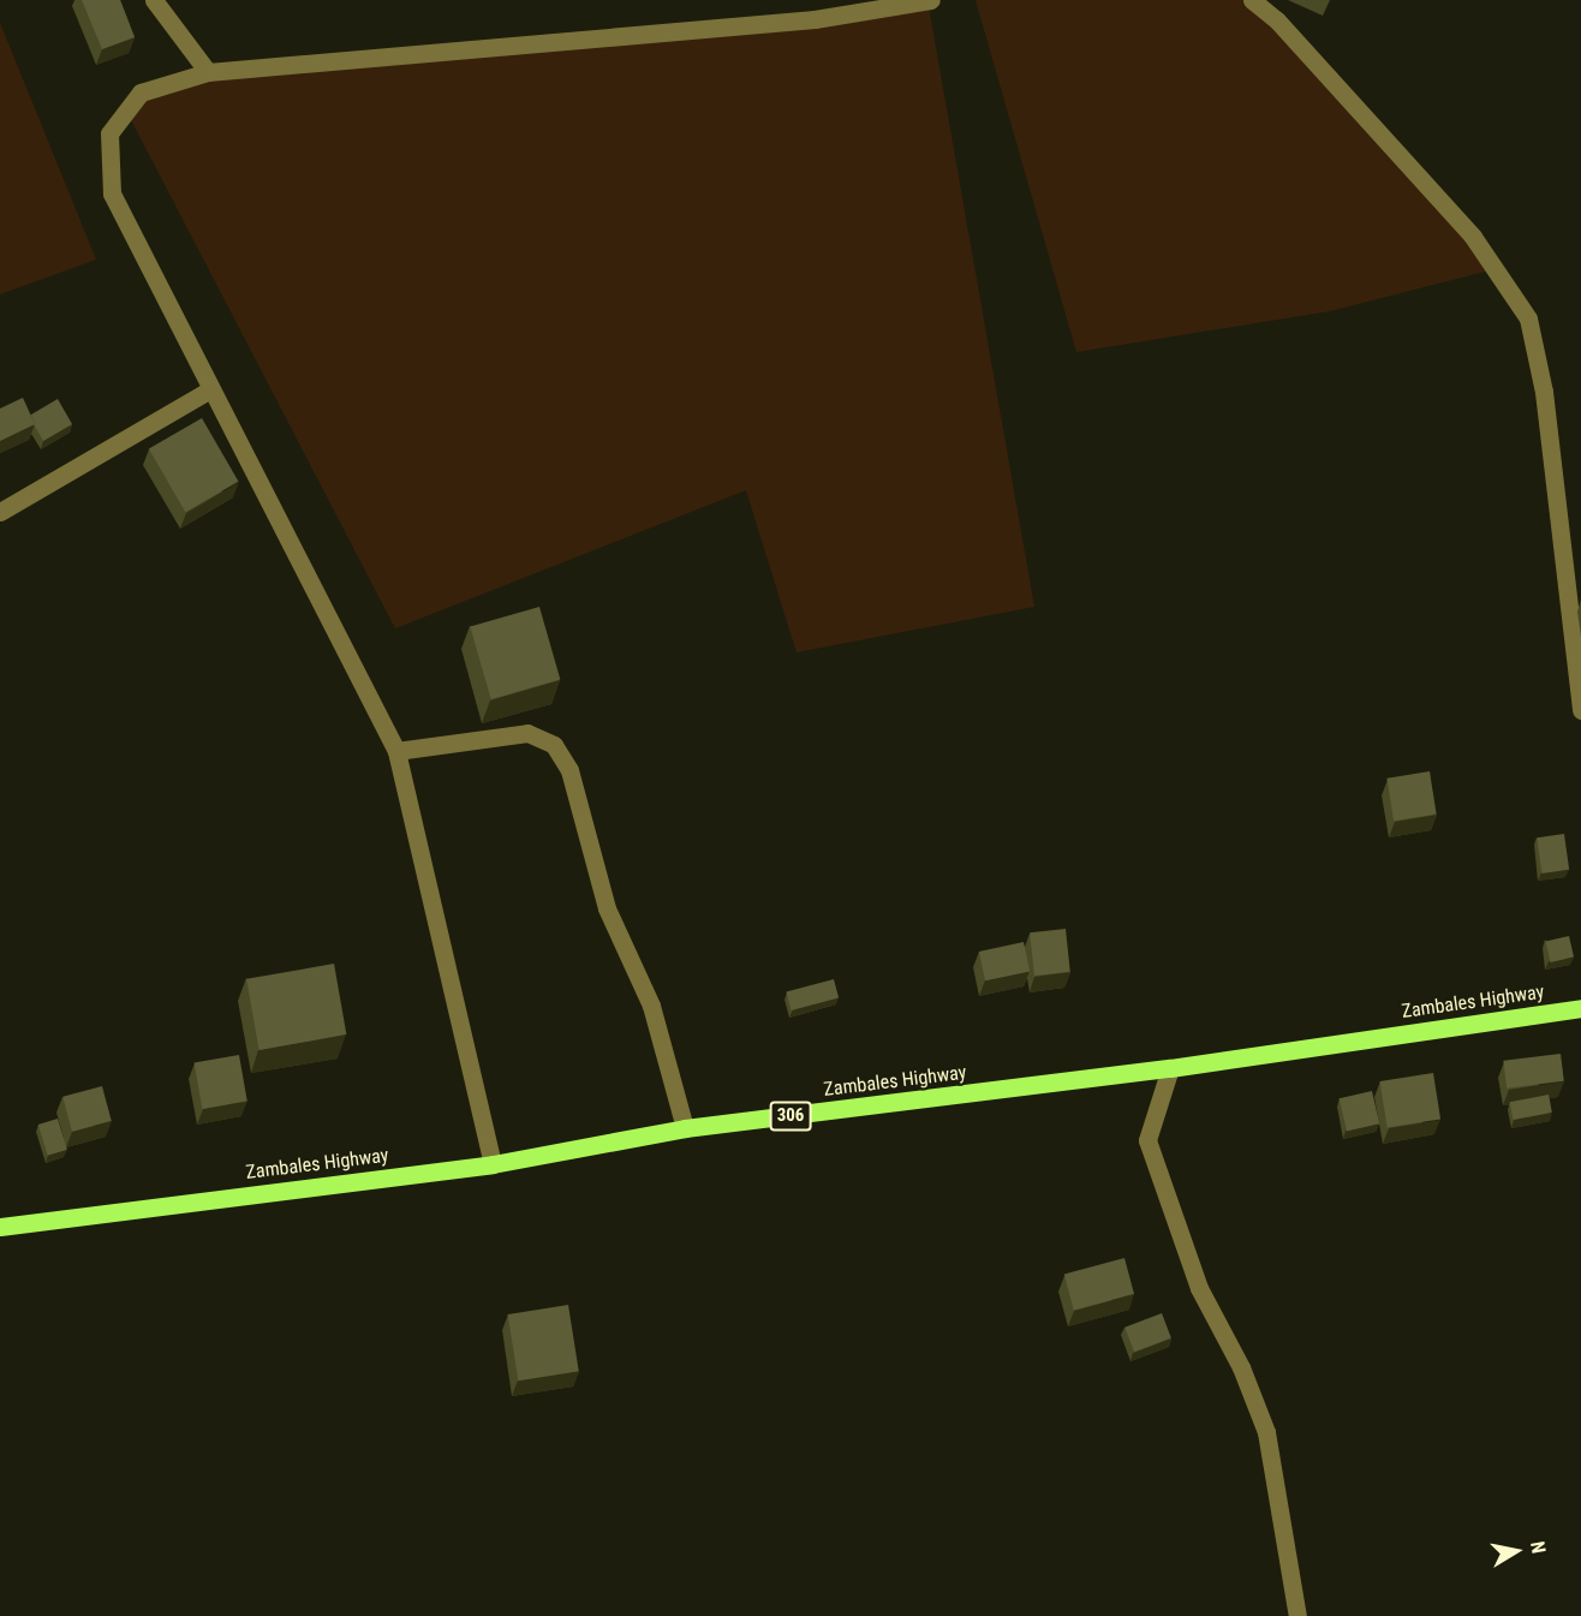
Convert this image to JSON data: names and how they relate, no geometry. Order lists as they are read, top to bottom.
{
  "streets": {
    "main road": ["Zambales Highway", "306"]
  },
  "north": "right"
}
